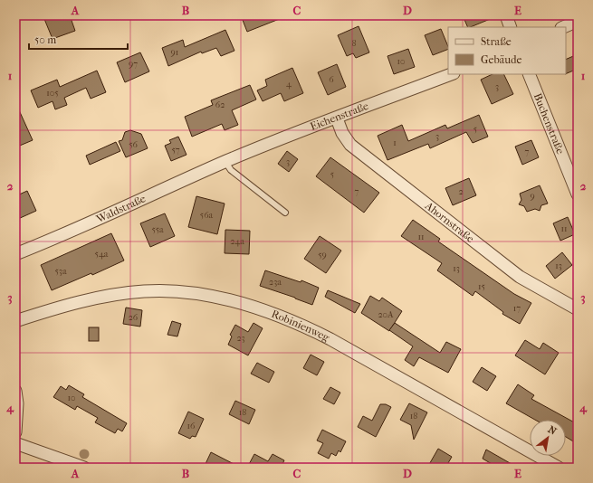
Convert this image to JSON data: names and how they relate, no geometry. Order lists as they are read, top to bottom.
{
  "streets": {
    "street": [
      "Eichenstraße",
      "Buchenstraße",
      "Waldstraße",
      "Ahornstraße",
      "Robinienweg"
    ]
  },
  "crossings": [
    ["Eichenstraße", "Waldstraße"],
    ["Eichenstraße", "Ahornstraße"]
  ],
  "house_numbers": [
    "8",
    "91",
    "10",
    "97",
    "6",
    "4",
    "3",
    "105",
    "62",
    "5",
    "3",
    "1",
    "56",
    "57",
    "7",
    "3",
    "5",
    "7",
    "2",
    "9",
    "56a",
    "11",
    "55a",
    "11",
    "24a",
    "54a",
    "59",
    "13",
    "13",
    "53a",
    "23a",
    "15",
    "17",
    "20A",
    "26",
    "23",
    "10",
    "18",
    "18",
    "16"
  ],
  "legend": ["Straße", "Gebäude"],
  "scale_bar": "50 m",
  "north": "top right",
  "grid": {
    "columns": [
      "A",
      "B",
      "C",
      "D",
      "E"
    ],
    "rows": [
      "1",
      "2",
      "3",
      "4"
    ]
  }
}
